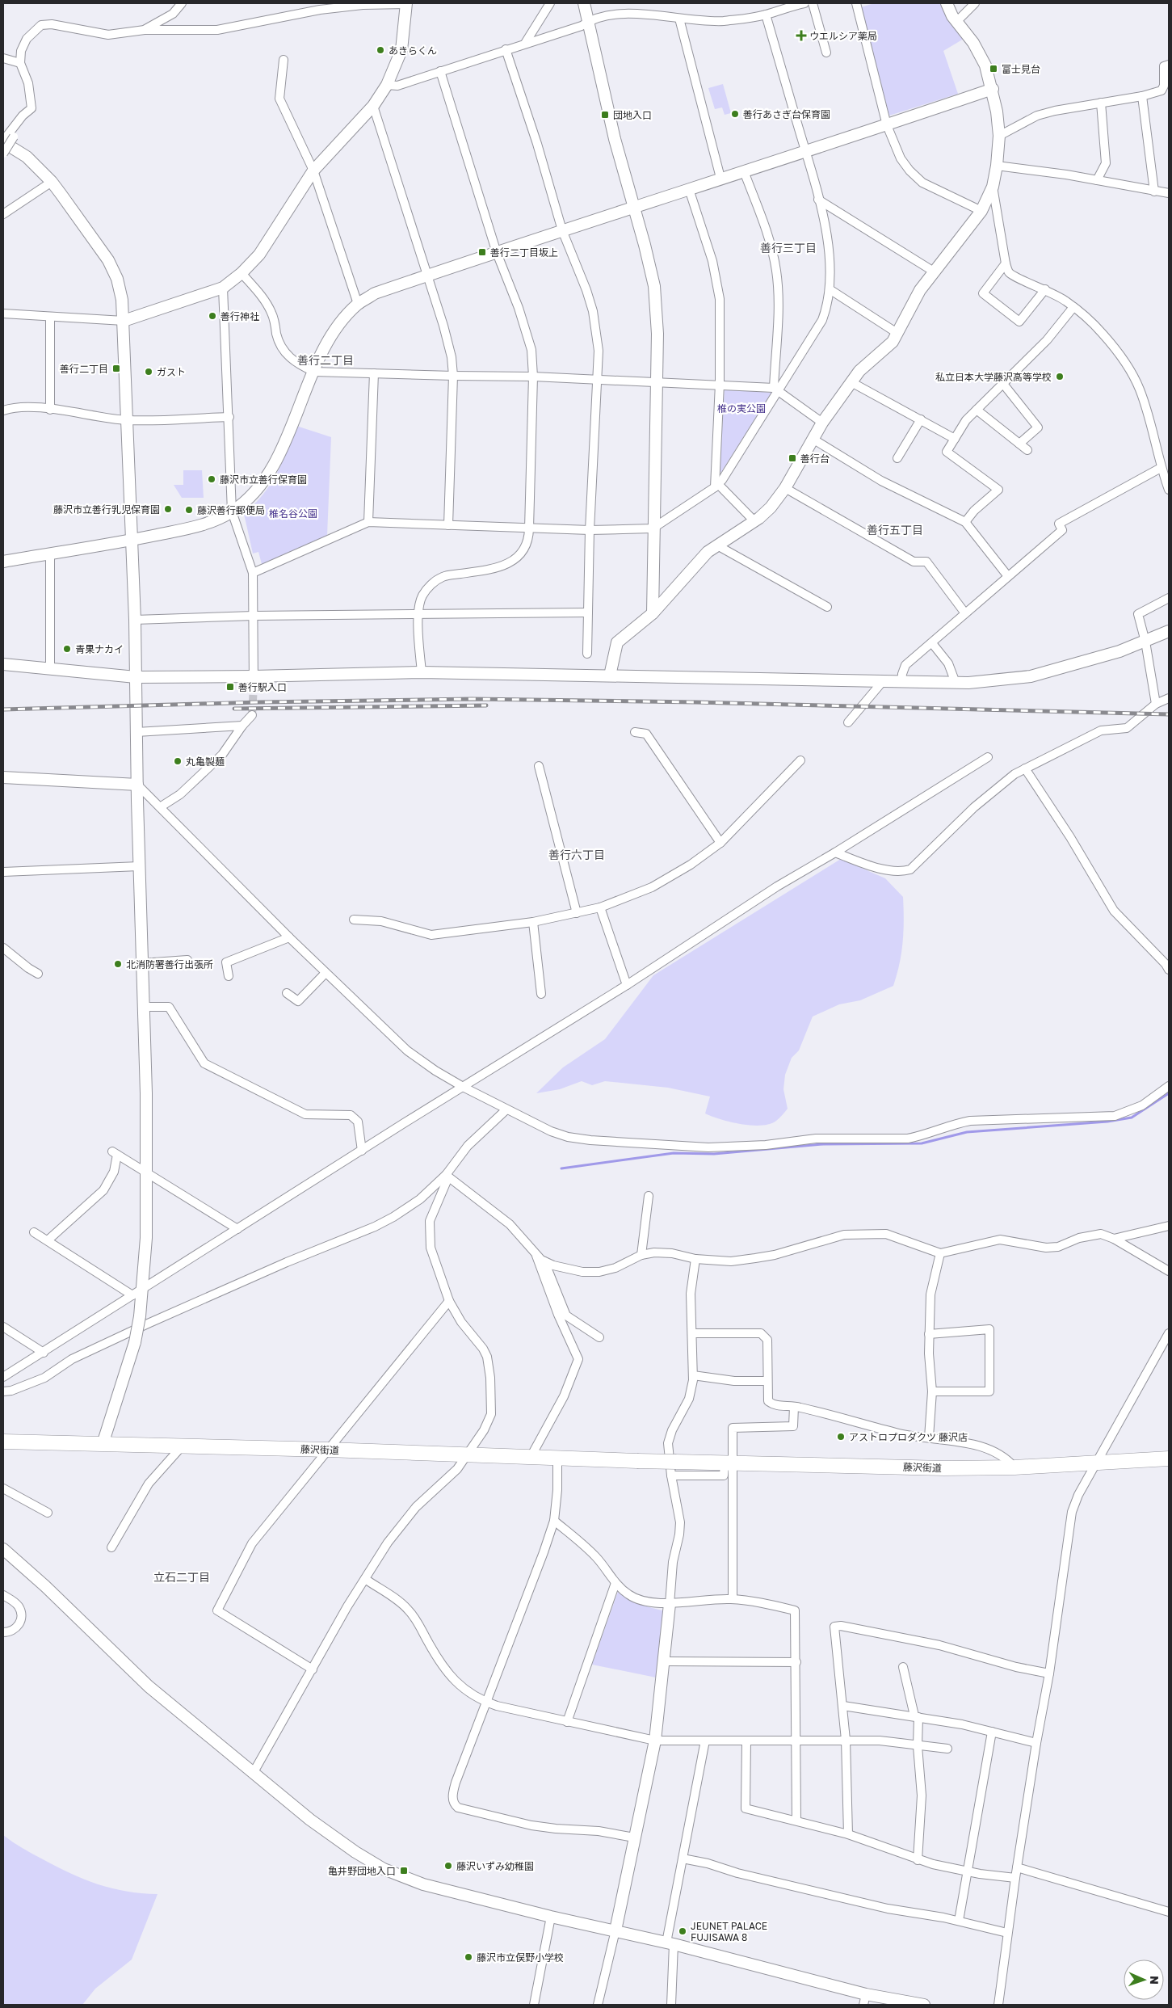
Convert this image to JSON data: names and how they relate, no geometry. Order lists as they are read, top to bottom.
{
  "streets": {
    "highway": ["藤沢街道"]
  },
  "districts": [
    "善行三丁目",
    "善行二丁目",
    "善行五丁目",
    "善行六丁目",
    "立石二丁目"
  ],
  "parks": ["椎の実公園", "椎名谷公園"],
  "places": {
    "health": ["ウエルシア薬局"],
    "other": [
      "あきらくん",
      "善行あさぎ台保育園",
      "善行神社",
      "ガスト",
      "私立日本大学藤沢高等学校",
      "藤沢市立善行保育園",
      "藤沢市立善行乳児保育園",
      "藤沢善行郵便局",
      "青果ナカイ",
      "丸亀製麺",
      "北消防署善行出張所",
      "アストロプロダクツ 藤沢店",
      "藤沢いずみ幼稚園",
      "JEUNET PALACE FUJISAWA 8",
      "藤沢市立俣野小学校"
    ],
    "transit": [
      "富士見台",
      "団地入口",
      "善行二丁目坂上",
      "善行二丁目",
      "善行台",
      "善行駅入口",
      "亀井野団地入口"
    ]
  },
  "north": "right"
}
